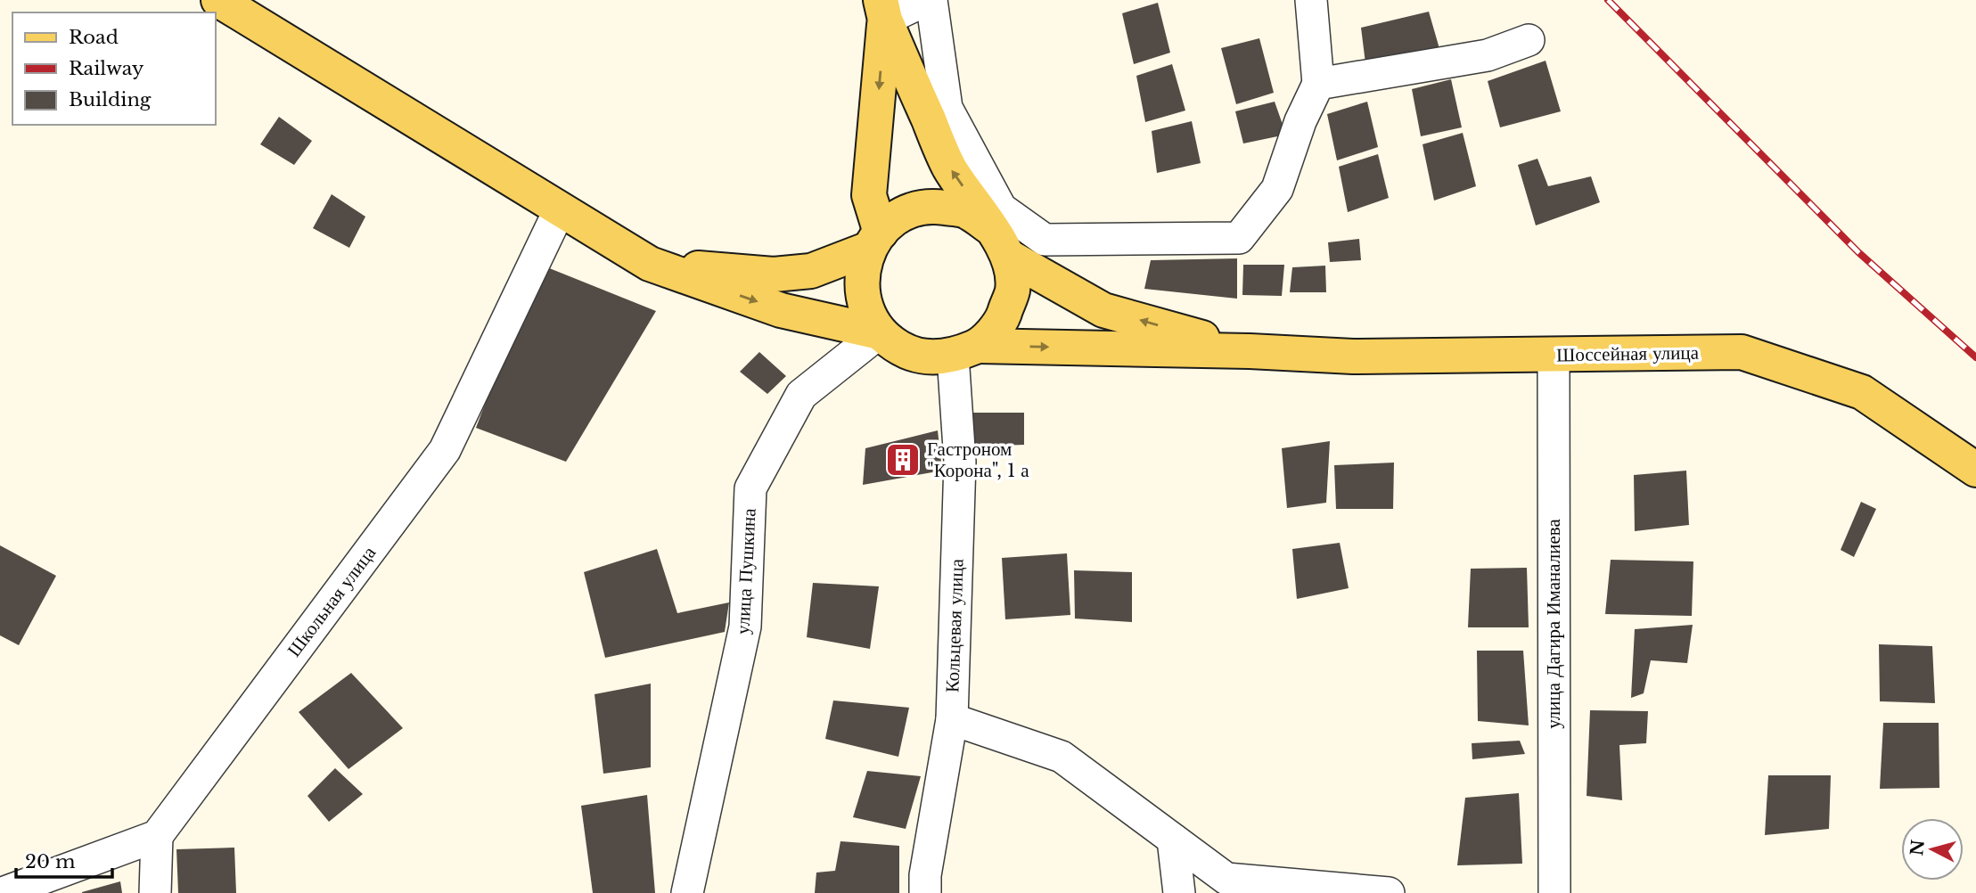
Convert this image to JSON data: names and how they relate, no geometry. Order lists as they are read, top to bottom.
{
  "streets": {
    "main road": ["Шоссейная улица"],
    "street": [
      "улица Пушкина",
      "Школьная улица",
      "улица Дагира Иманалиева",
      "Кольцевая улица"
    ]
  },
  "crossings": [
    ["Шоссейная улица", "улица Дагира Иманалиева"],
    ["улица Пушкина", "Кольцевая улица"]
  ],
  "places": {
    "building": ["Гастроном \"Корона\", 1 а"]
  },
  "legend": ["Road", "Railway", "Building"],
  "scale_bar": "20 m",
  "north": "left"
}
